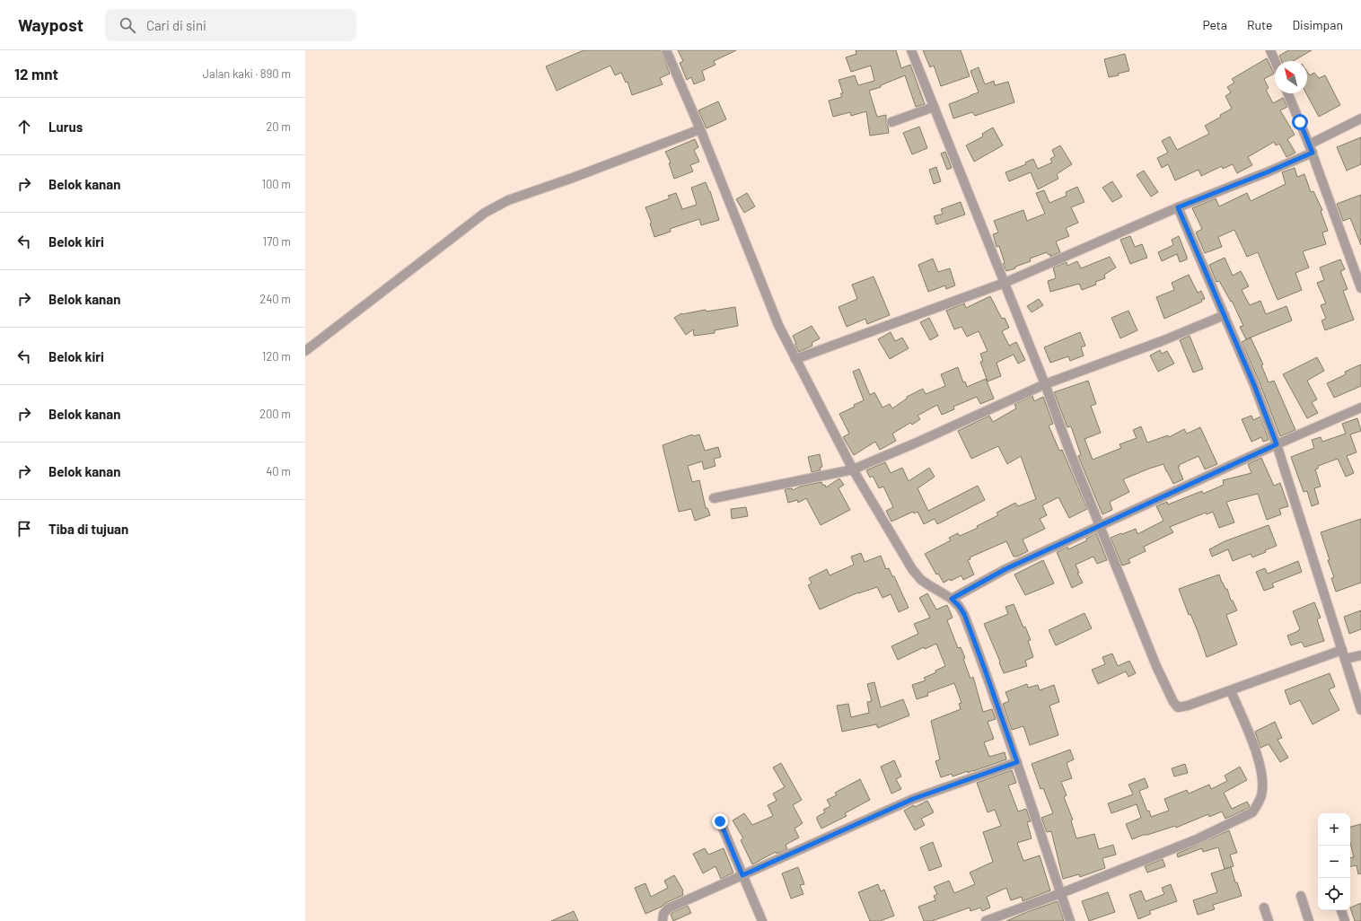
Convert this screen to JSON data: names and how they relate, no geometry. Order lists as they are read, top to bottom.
{
  "north": "top left",
  "page": {
    "header": "Waypost",
    "search": "Cari di sini",
    "nav": ["Peta", "Rute", "Disimpan"],
    "heading": ["12 mnt", "Jalan kaki · 890 m"],
    "list": [
      ["Lurus", "20 m"],
      ["Belok kanan", "100 m"],
      ["Belok kiri", "170 m"],
      ["Belok kanan", "240 m"],
      ["Belok kiri", "120 m"],
      ["Belok kanan", "200 m"],
      ["Belok kanan", "40 m"],
      "Tiba di tujuan"
    ],
    "map_buttons": ["+", "−"]
  }
}
